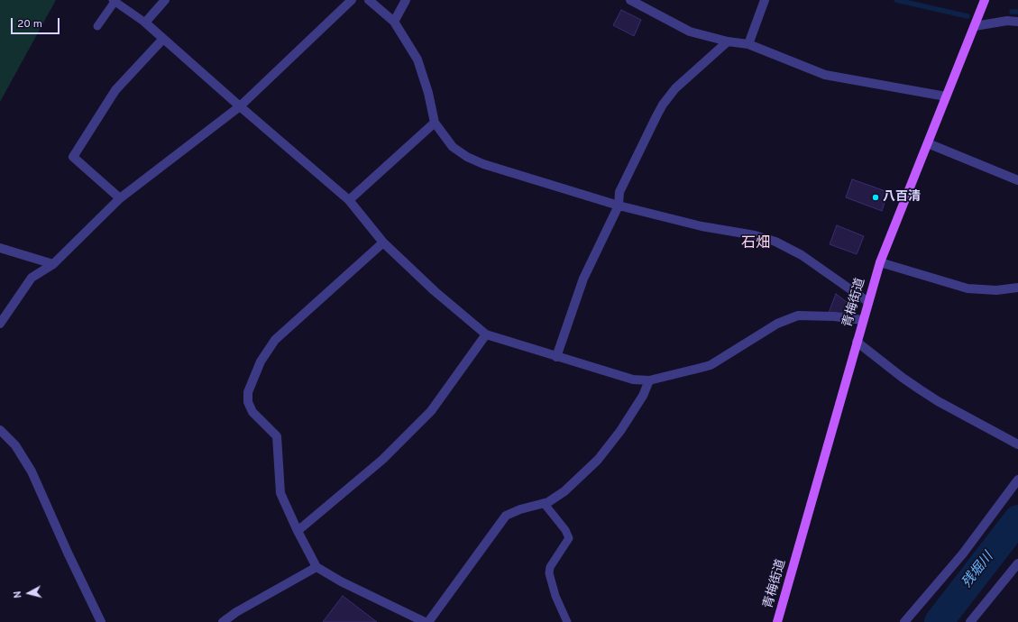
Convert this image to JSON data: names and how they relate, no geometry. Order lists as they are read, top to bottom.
{
  "streets": {
    "main road": ["青梅街道"]
  },
  "districts": ["石畑"],
  "water": ["残堀川"],
  "places": ["八百清"],
  "scale_bar": "20 m",
  "north": "left"
}
